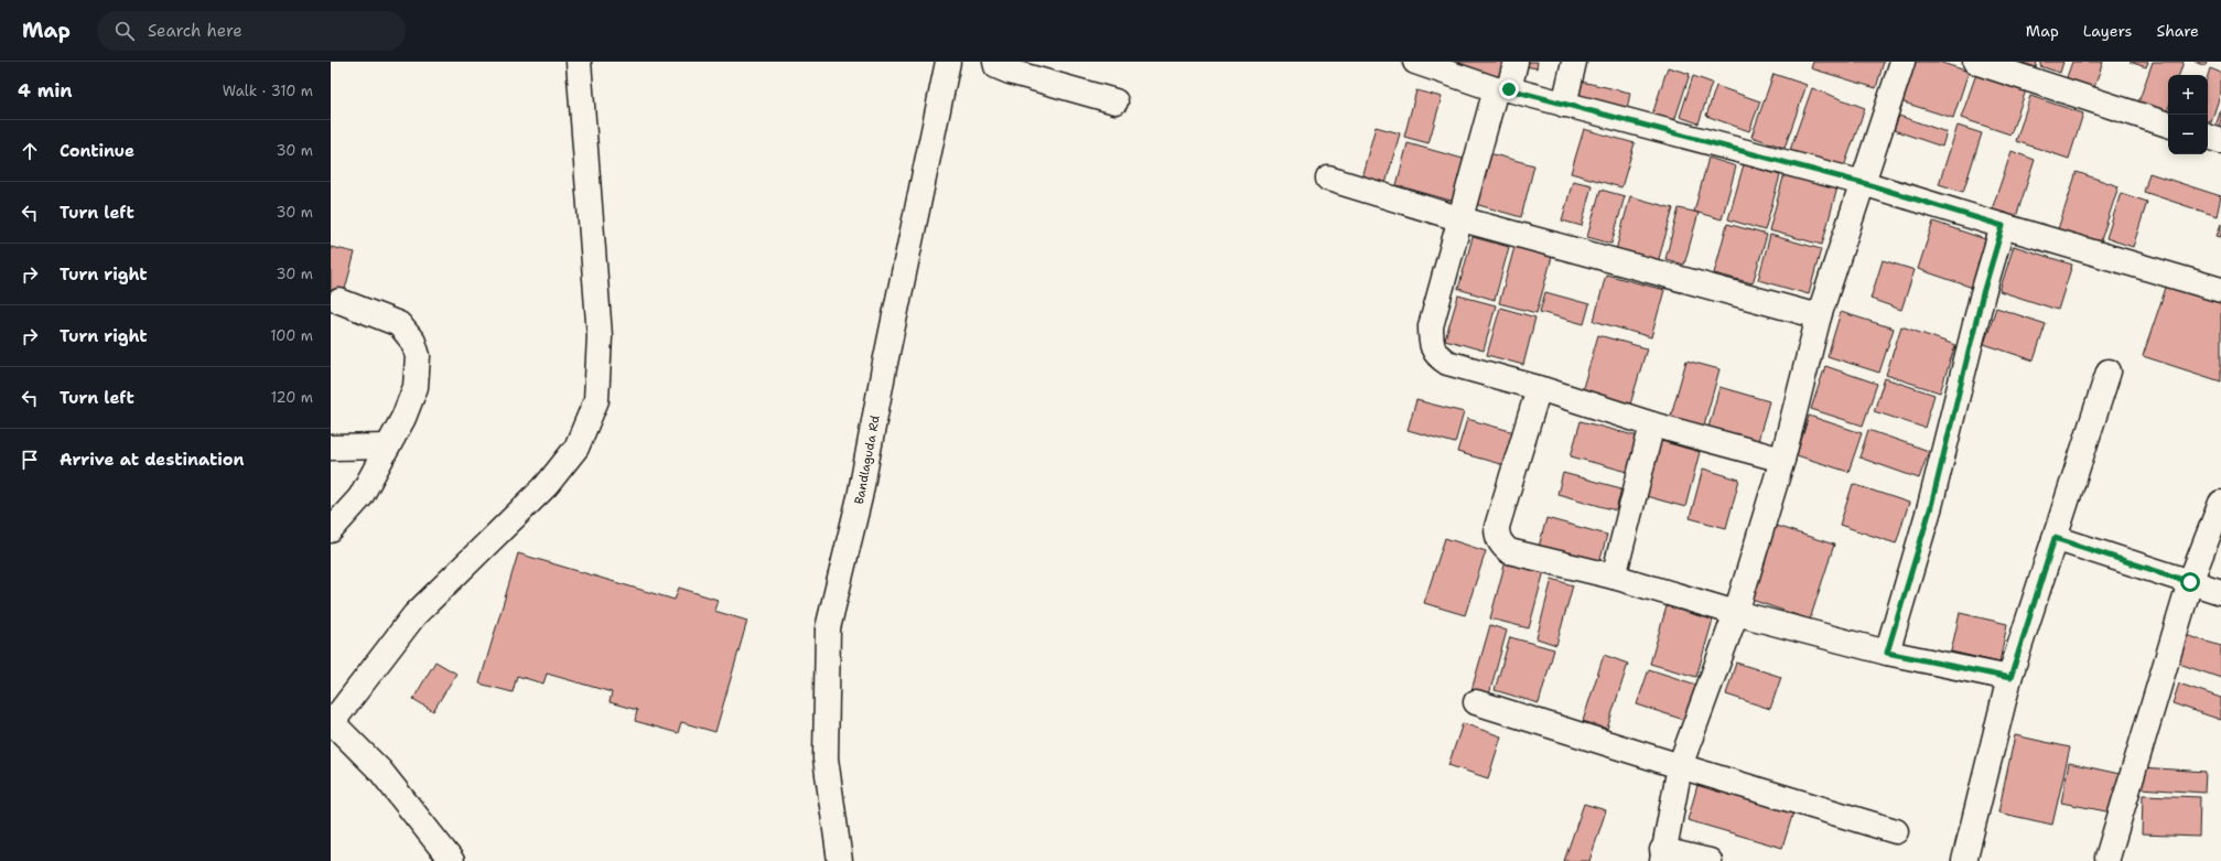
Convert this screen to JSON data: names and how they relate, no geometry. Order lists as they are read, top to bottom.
{
  "streets": {
    "street": ["Bandlaguda Rd"]
  },
  "page": {
    "header": "Map",
    "search": "Search here",
    "nav": ["Map", "Layers", "Share"],
    "heading": ["4 min", "Walk · 310 m"],
    "map_buttons": ["+", "−"],
    "list": [
      ["Continue", "30 m"],
      ["Turn left", "30 m"],
      ["Turn right", "30 m"],
      ["Turn right", "100 m"],
      ["Turn left", "120 m"],
      "Arrive at destination"
    ]
  }
}
